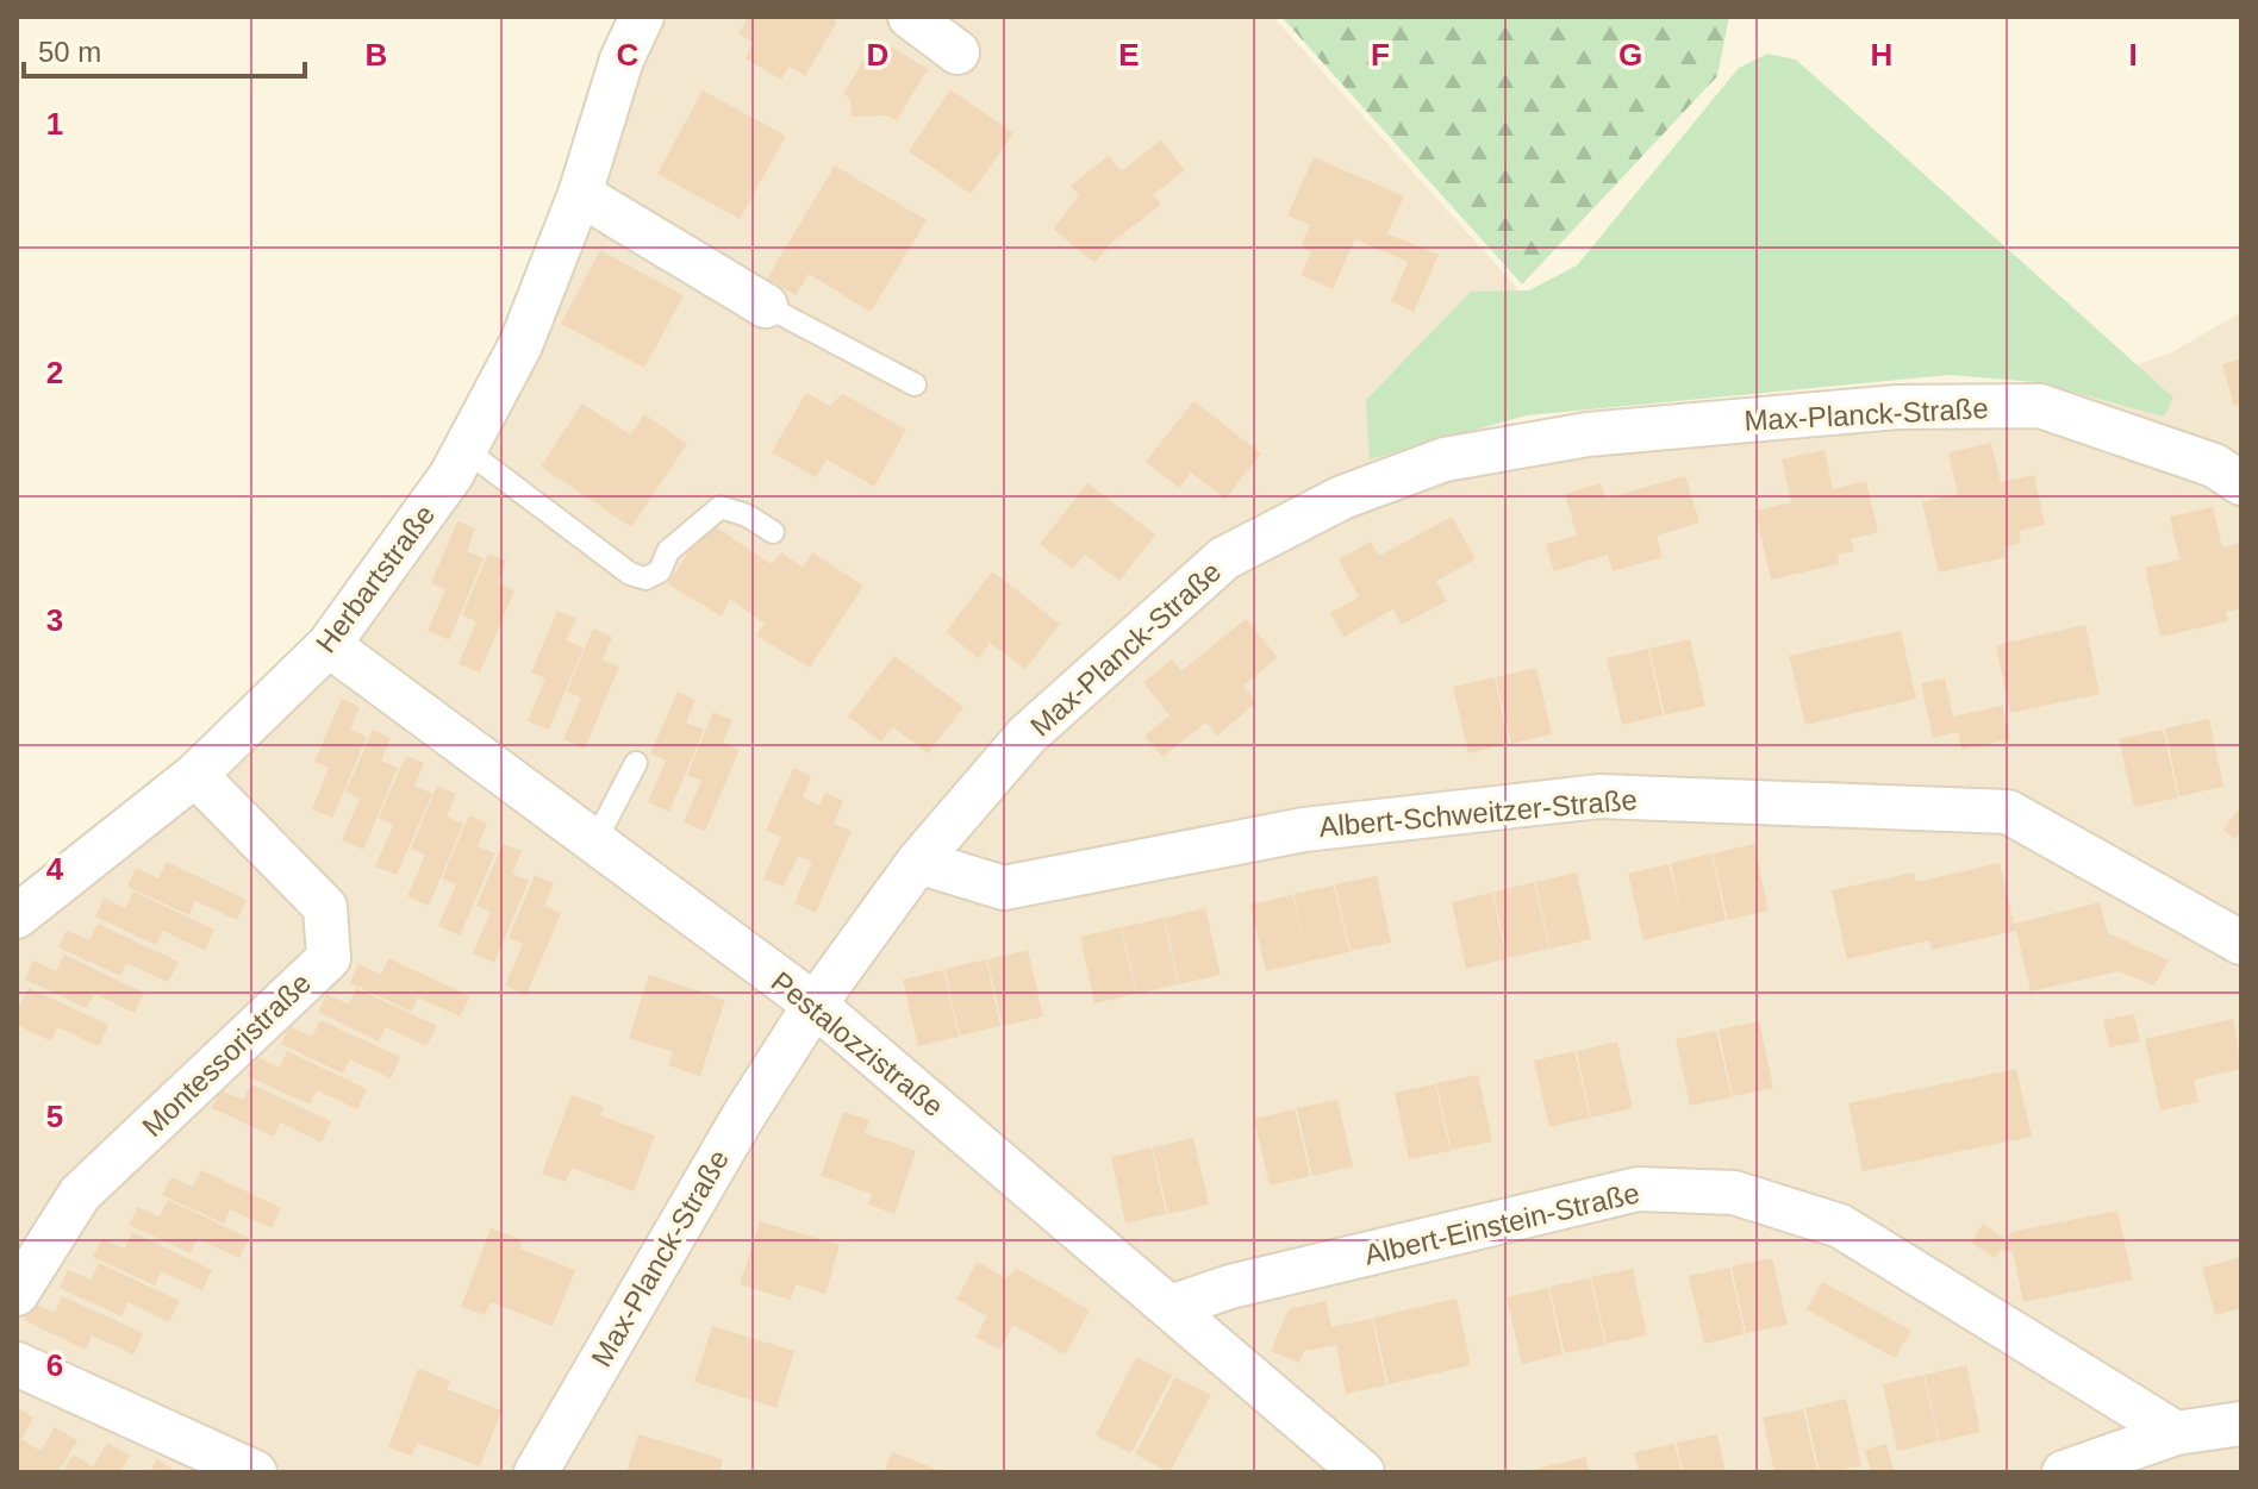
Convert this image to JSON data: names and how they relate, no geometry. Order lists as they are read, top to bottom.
{
  "streets": {
    "street": [
      "Max-Planck-Straße",
      "Herbartstraße",
      "Albert-Schweitzer-Straße",
      "Pestalozzistraße",
      "Montessoristraße",
      "Albert-Einstein-Straße"
    ]
  },
  "crossings": [
    ["Max-Planck-Straße", "Albert-Schweitzer-Straße"],
    ["Max-Planck-Straße", "Pestalozzistraße"],
    ["Herbartstraße", "Pestalozzistraße"],
    ["Herbartstraße", "Montessoristraße"],
    ["Pestalozzistraße", "Albert-Einstein-Straße"]
  ],
  "scale_bar": "50 m",
  "grid": {
    "columns": [
      "B",
      "C",
      "D",
      "E",
      "F",
      "G",
      "H",
      "I"
    ],
    "rows": [
      "1",
      "2",
      "3",
      "4",
      "5",
      "6"
    ]
  }
}
